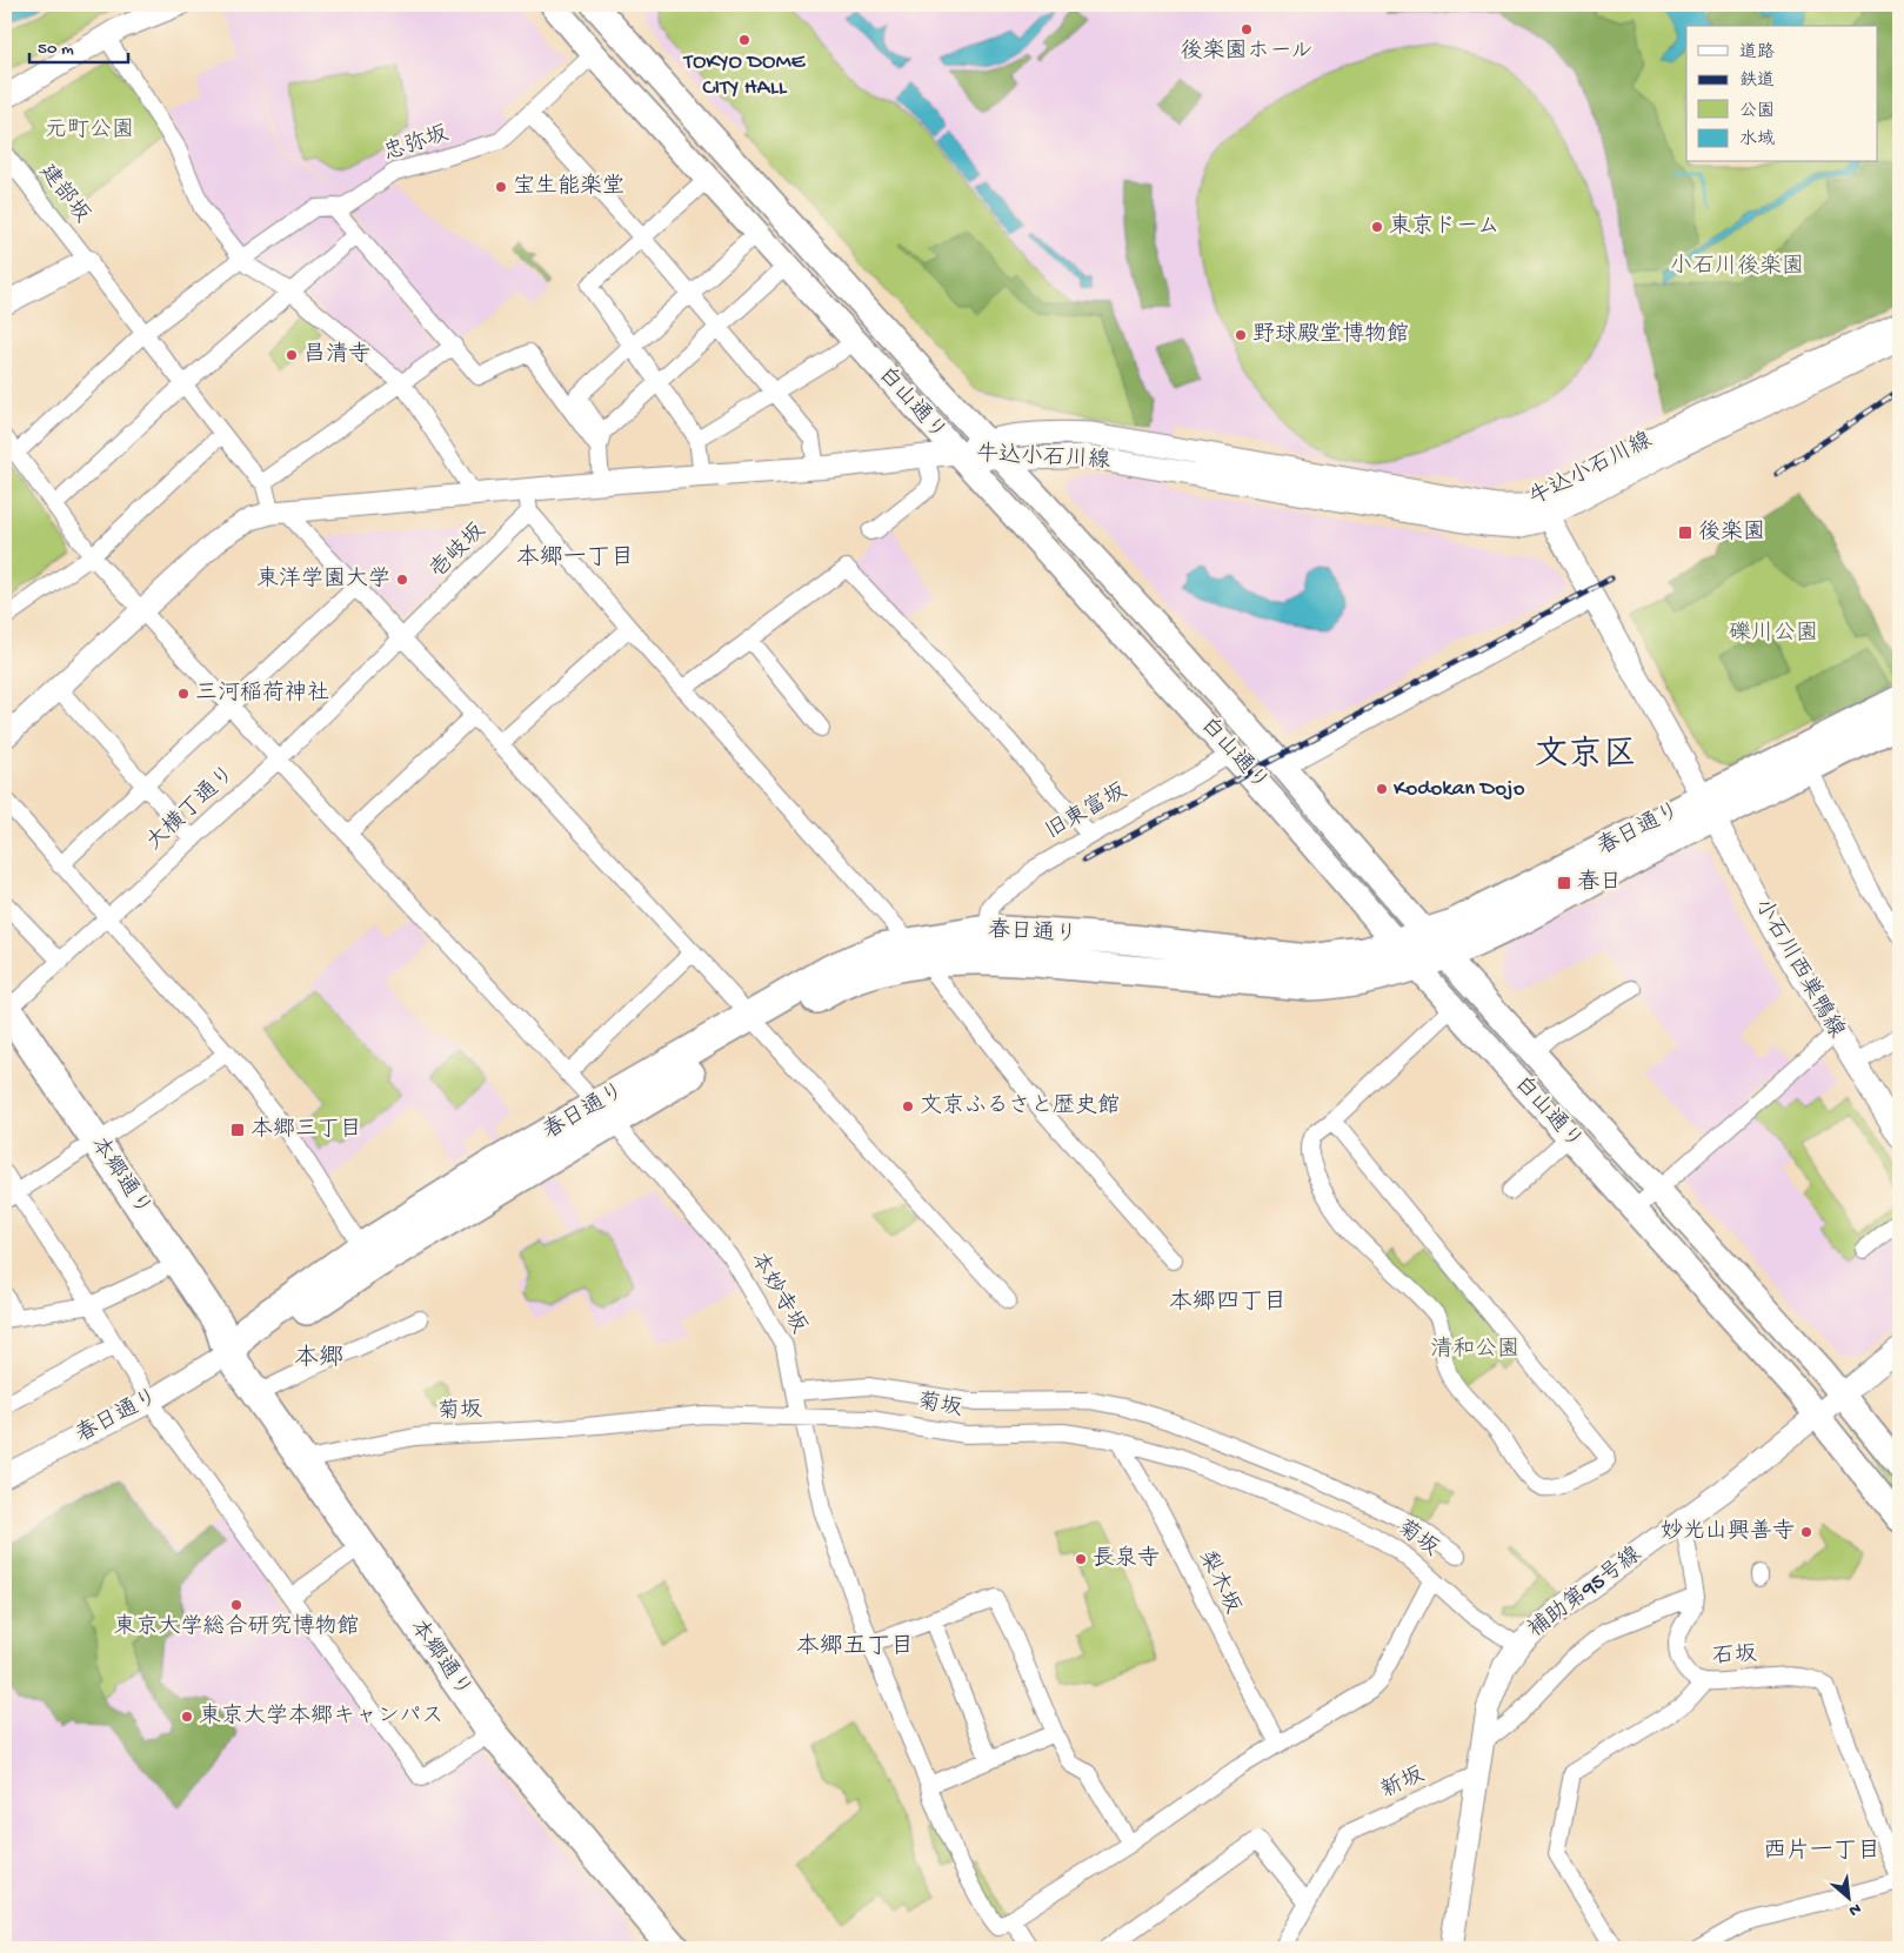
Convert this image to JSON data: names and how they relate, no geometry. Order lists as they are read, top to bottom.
{
  "streets": {
    "highway": ["春日通り", "本郷通り"],
    "main road": [
      "白山通り",
      "牛込小石川線",
      "小石川西巣鴨線",
      "補助第95号線"
    ],
    "street": [
      "忠弥坂",
      "建部坂",
      "壱岐坂",
      "大横丁通り",
      "旧東富坂",
      "本妙寺坂",
      "菊坂",
      "梨木坂",
      "石坂",
      "新坂"
    ]
  },
  "crossings": [
    ["忠弥坂", "建部坂"],
    ["忠弥坂", "白山通り"],
    ["忠弥坂", "本妙寺坂"],
    ["白山通り", "牛込小石川線"],
    ["白山通り", "旧東富坂"],
    ["白山通り", "春日通り"],
    ["白山通り", "補助第95号線"],
    ["牛込小石川線", "小石川西巣鴨線"],
    ["壱岐坂", "大横丁通り"],
    ["大横丁通り", "本郷通り"],
    ["大横丁通り", "本妙寺坂"],
    ["旧東富坂", "春日通り"],
    ["春日通り", "小石川西巣鴨線"],
    ["春日通り", "本郷通り"],
    ["春日通り", "本妙寺坂"],
    ["本郷通り", "菊坂"],
    ["本妙寺坂", "菊坂"],
    ["菊坂", "梨木坂"],
    ["菊坂", "補助第95号線"],
    ["補助第95号線", "新坂"]
  ],
  "districts": [
    "本郷一丁目",
    "文京区",
    "本郷四丁目",
    "本郷",
    "本郷五丁目",
    "西片一丁目"
  ],
  "parks": [
    "元町公園",
    "小石川後楽園",
    "礫川公園",
    "清和公園"
  ],
  "places": {
    "other": [
      "後楽園ホール",
      "TOKYO DOME CITY HALL",
      "宝生能楽堂",
      "東京ドーム",
      "野球殿堂博物館",
      "昌清寺",
      "東洋学園大学",
      "三河稲荷神社",
      "Kodokan Dojo",
      "文京ふるさと歴史館",
      "妙光山興善寺",
      "長泉寺",
      "東京大学総合研究博物館",
      "東京大学本郷キャンパス"
    ],
    "transit": ["後楽園", "春日", "本郷三丁目"]
  },
  "legend": [
    "道路",
    "鉄道",
    "公園",
    "水域"
  ],
  "scale_bar": "50 m",
  "north": "bottom right"
}
